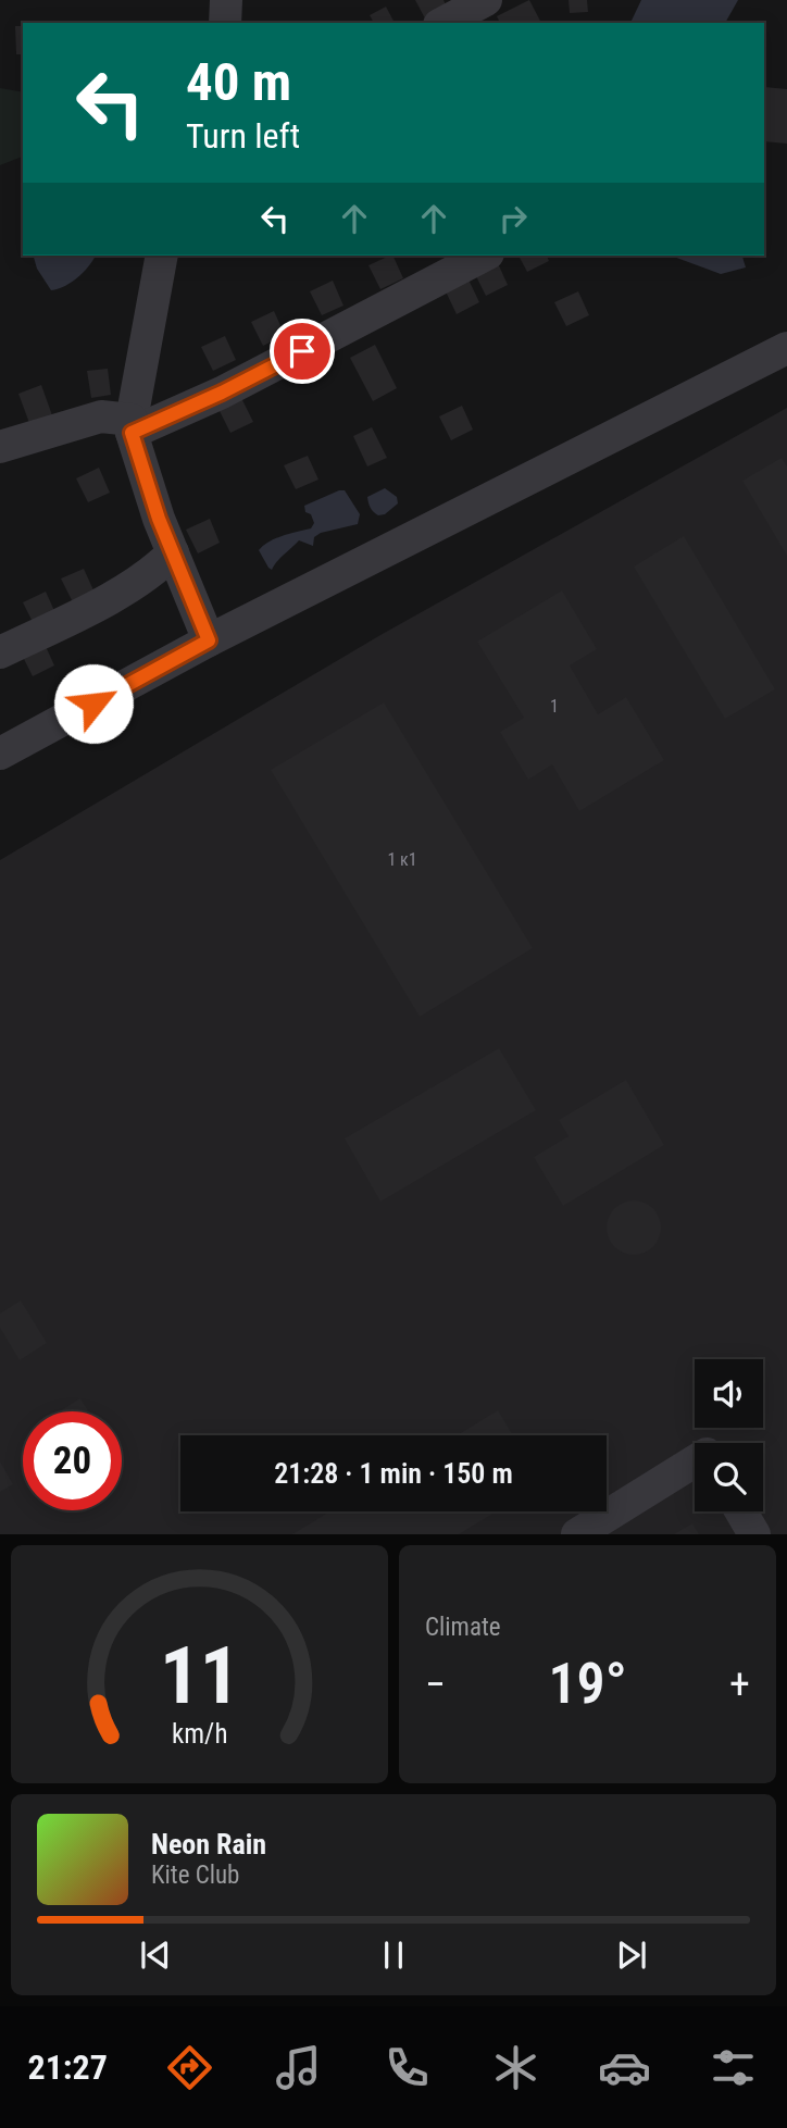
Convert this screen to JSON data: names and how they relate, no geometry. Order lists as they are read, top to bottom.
{
  "house_numbers": ["1", "1 к1"],
  "page": {
    "turn": ["40 m", "Turn left"],
    "limit": "20",
    "trip": "21:28 · 1 min · 150 m",
    "tile": "Climate",
    "heat": ["−", "19°", "+"],
    "song": ["Neon Rain", "Kite Club"],
    "tabs": "21:27",
    "gauge": ["11", "km/h"]
  }
}
